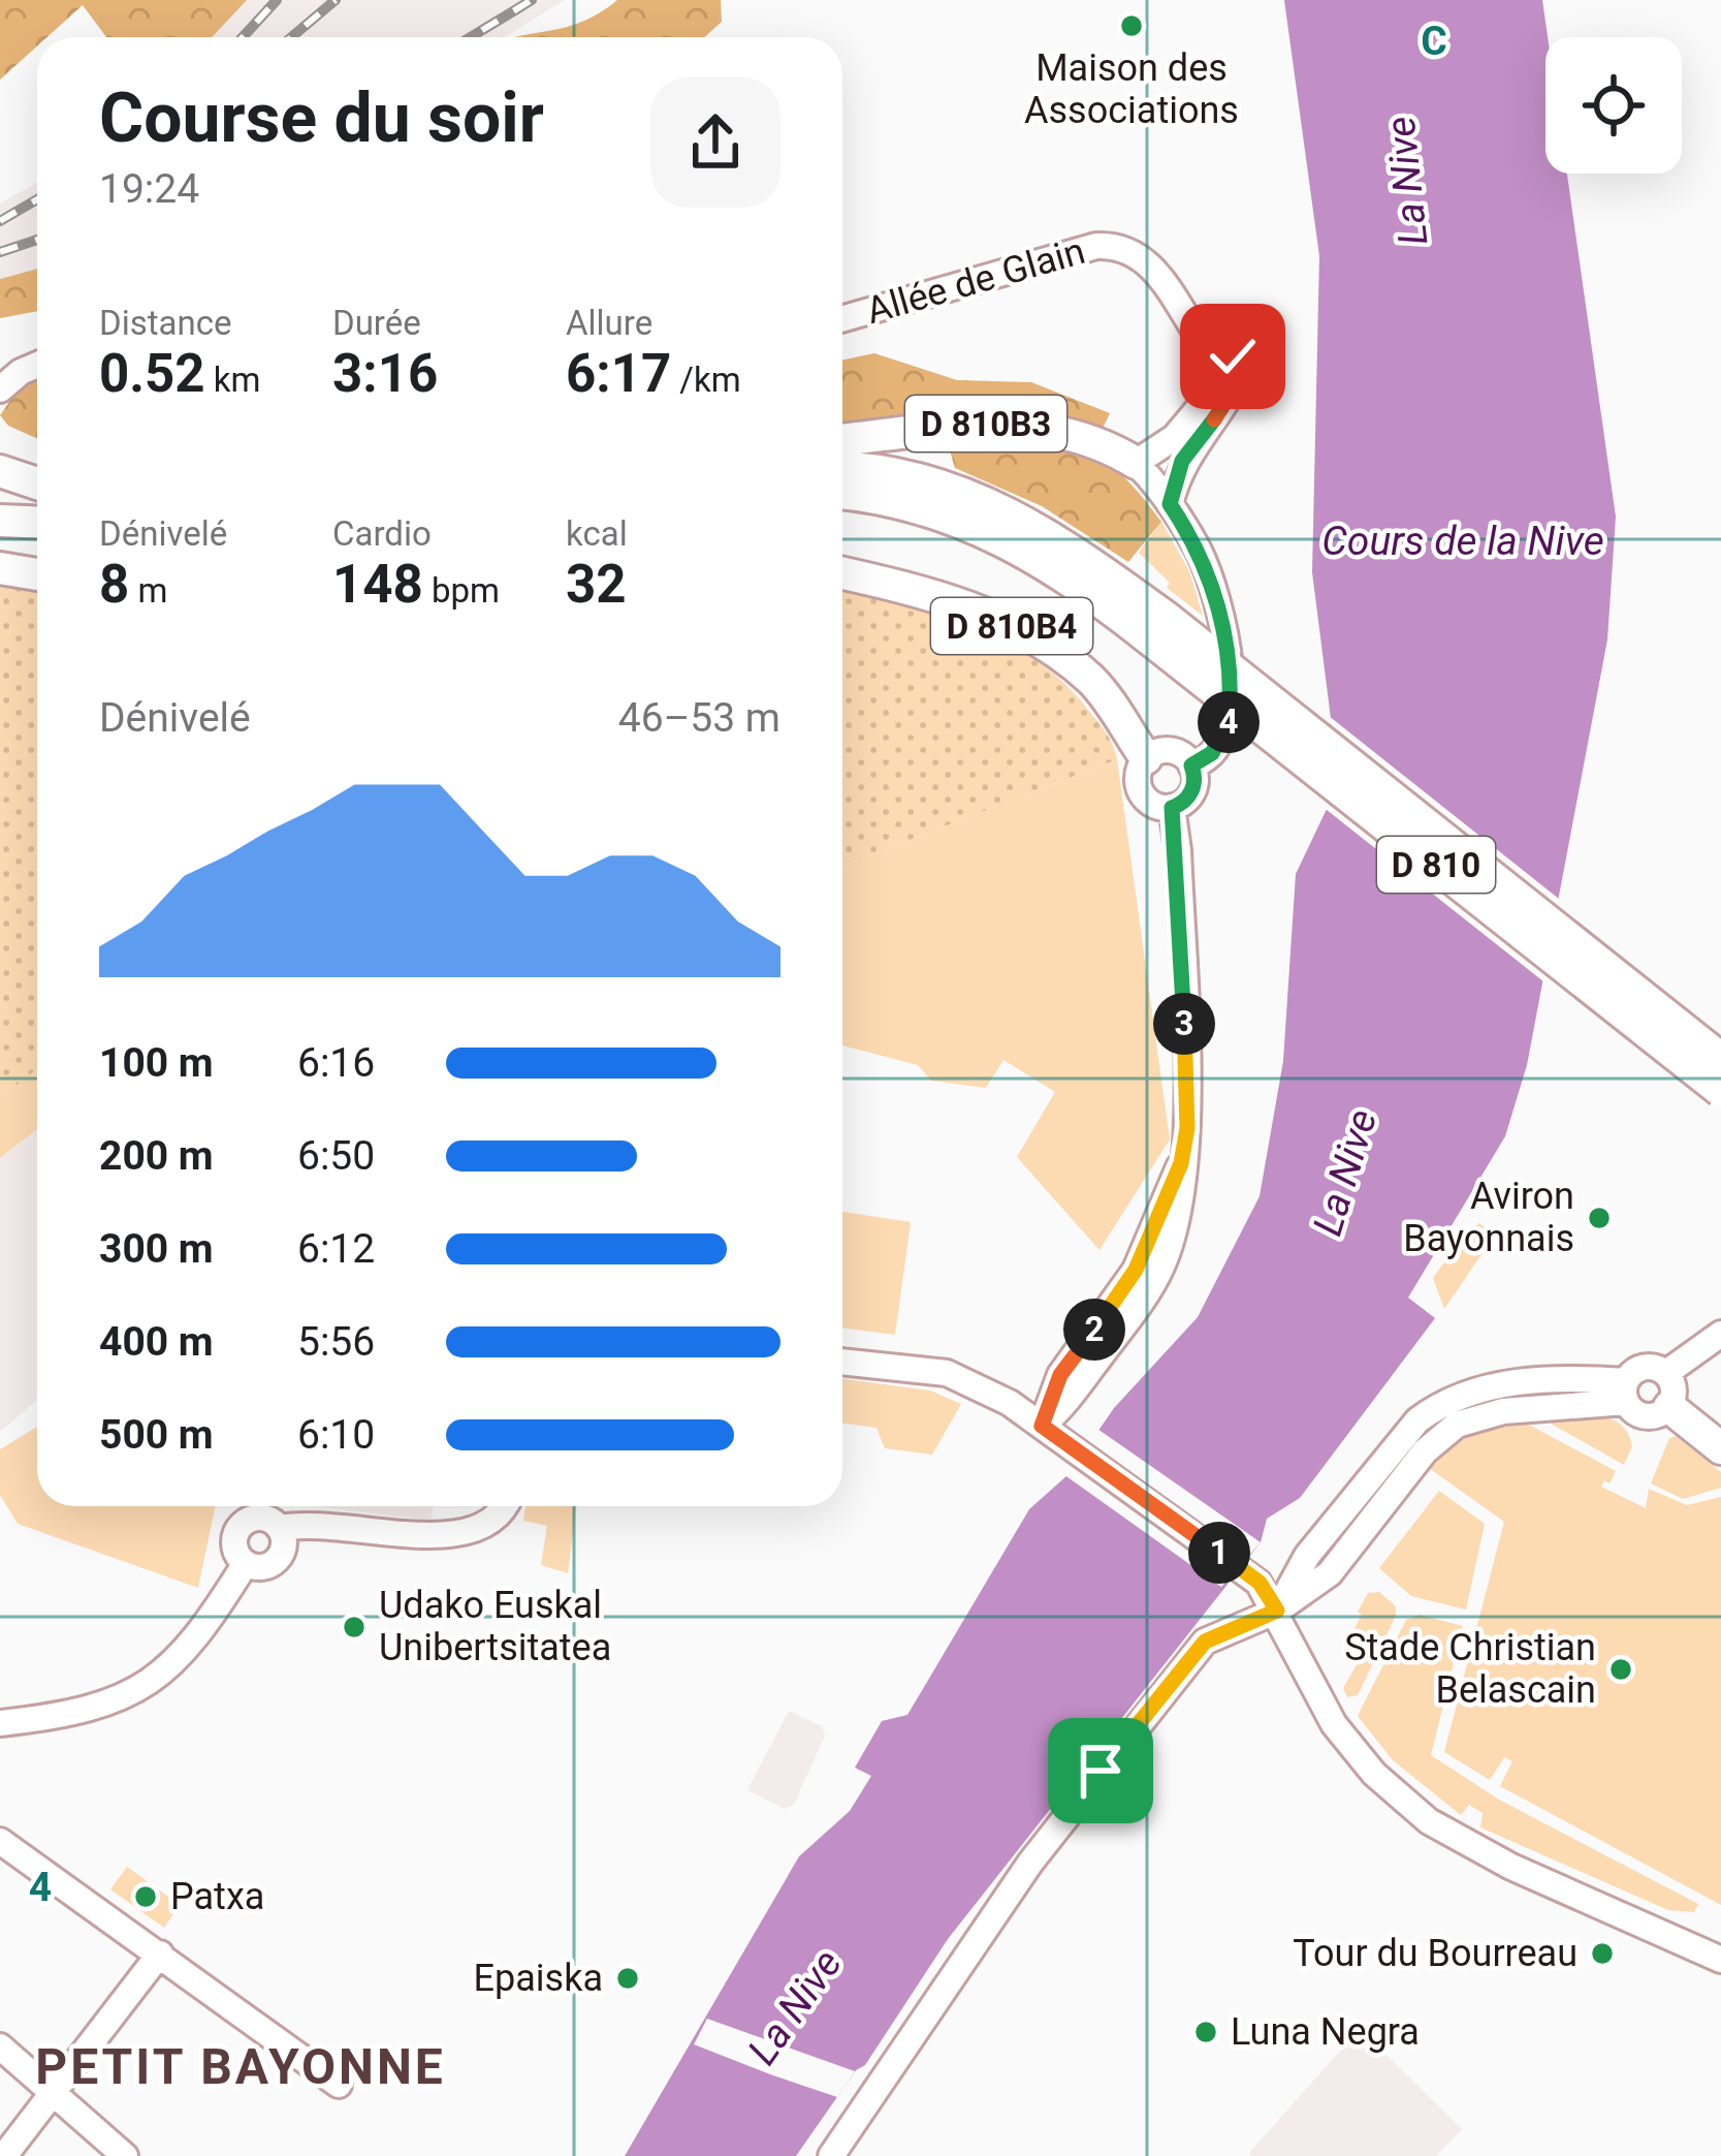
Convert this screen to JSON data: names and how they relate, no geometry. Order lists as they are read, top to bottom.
{
  "streets": {
    "main road": ["D 810B3", "D 810B4", "D 810"],
    "street": ["Allée de Glain"]
  },
  "districts": ["PETIT BAYONNE"],
  "water": ["La Nive", "Cours de la Nive"],
  "places": [
    "Maison des Associations",
    "Aviron Bayonnais",
    "Udako Euskal Unibertsitatea",
    "Stade Christian Belascain",
    "Patxa",
    "Tour du Bourreau",
    "Epaiska",
    "Luna Negra"
  ],
  "page": {
    "heading": ["Course du soir", "19:24"],
    "stats": [
      ["Distance", "0.52 km"],
      ["Durée", "3:16"],
      ["Allure", "6:17 /km"],
      ["Dénivelé", "8 m"],
      ["Cardio", "148 bpm"],
      ["kcal", "32"]
    ],
    "chart": ["Dénivelé", "46–53 m"],
    "pins": [
      "4",
      "3",
      "2",
      "1"
    ],
    "list": [
      {
        "name": "100 m",
        "note": "6:16"
      },
      {
        "name": "200 m",
        "note": "6:50"
      },
      {
        "name": "300 m",
        "note": "6:12"
      },
      {
        "name": "400 m",
        "note": "5:56"
      },
      {
        "name": "500 m",
        "note": "6:10"
      }
    ]
  },
  "grid": {
    "columns": ["C"],
    "rows": ["4"]
  }
}
